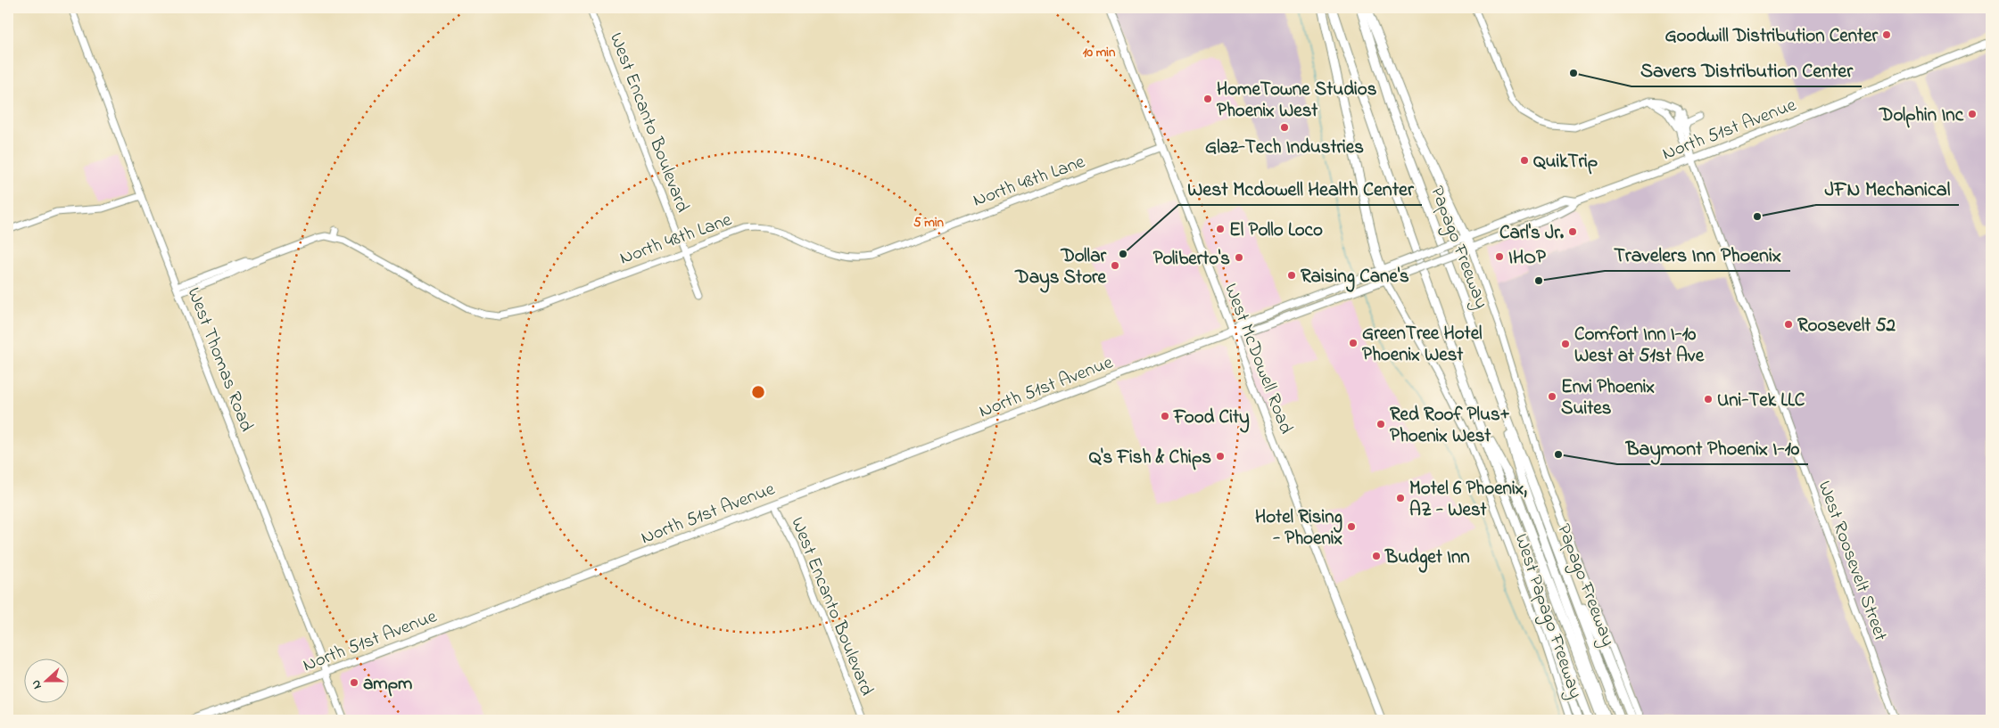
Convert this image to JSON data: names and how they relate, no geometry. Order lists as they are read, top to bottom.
{
  "streets": {
    "highway": ["Papago Freeway"],
    "main road": ["North 51st Avenue", "West McDowell Road"],
    "street": [
      "West Encanto Boulevard",
      "North 48th Lane",
      "West Thomas Road",
      "West Roosevelt Street",
      "West Papago Freeway"
    ]
  },
  "crossings": [
    ["West Encanto Boulevard", "North 51st Avenue"],
    ["West Encanto Boulevard", "North 48th Lane"],
    ["North 51st Avenue", "West McDowell Road"],
    ["North 51st Avenue", "West Thomas Road"],
    ["North 51st Avenue", "West Roosevelt Street"],
    ["North 51st Avenue", "West Papago Freeway"],
    ["North 48th Lane", "West McDowell Road"],
    ["North 48th Lane", "West Thomas Road"]
  ],
  "places": [
    "Goodwill Distribution Center",
    "Savers Distribution Center",
    "HomeTowne Studios Phoenix West",
    "Dolphin Inc",
    "Glaz-Tech Industries",
    "QuikTrip",
    "JFN Mechanical",
    "El Pollo Loco",
    "Carl's Jr.",
    "West Mcdowell Health Center",
    "IHOP",
    "Poliberto's",
    "Dollar Days Store",
    "Raising Cane's",
    "Travelers Inn Phoenix",
    "Roosevelt 52",
    "GreenTree Hotel Phoenix West",
    "Comfort Inn I-10 West at 51st Ave",
    "Envi Phoenix Suites",
    "Uni-Tek LLC",
    "Food City",
    "Red Roof Plus+ Phoenix West",
    "Baymont Phoenix I-10",
    "Q's Fish & Chips",
    "Motel 6 Phoenix, AZ - West",
    "Hotel Rising - Phoenix",
    "Budget Inn",
    "ampm"
  ],
  "north": "left",
  "rings": ["10 min", "5 min"]
}
